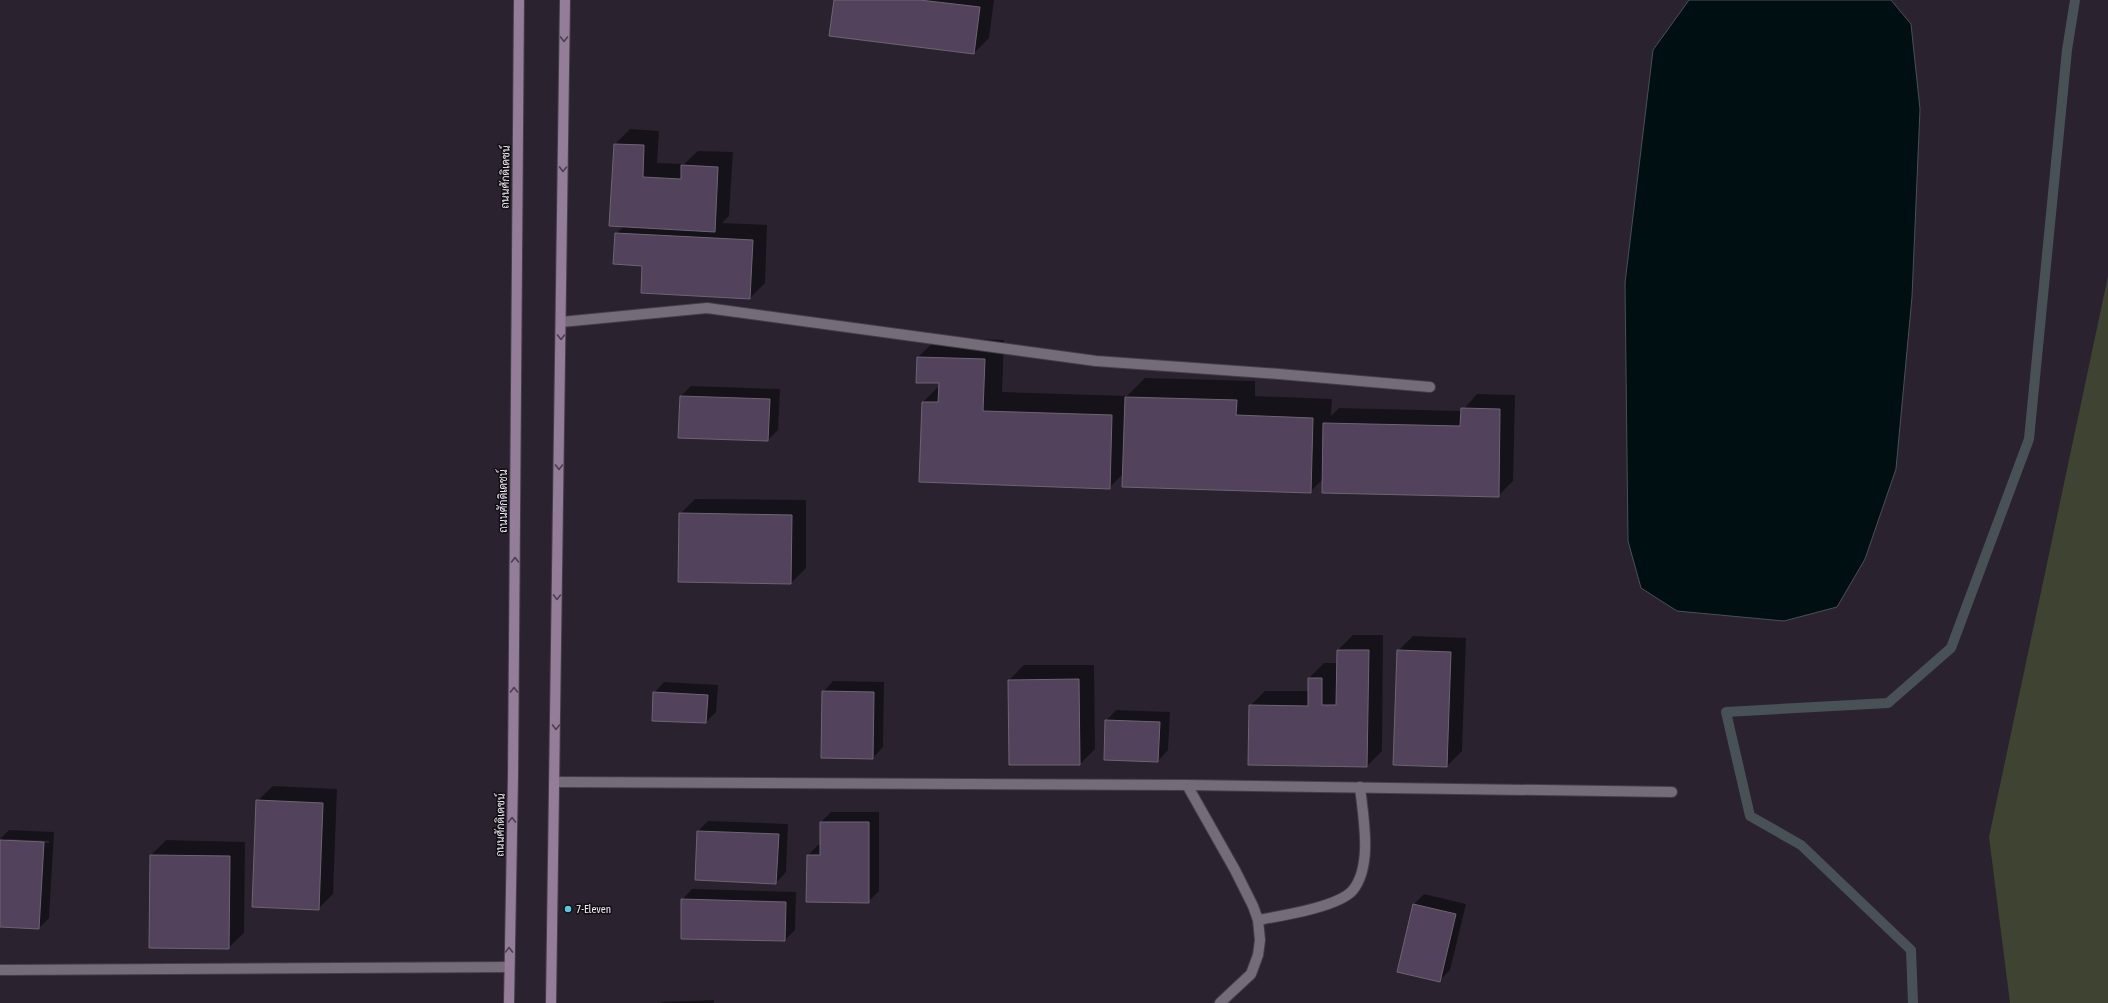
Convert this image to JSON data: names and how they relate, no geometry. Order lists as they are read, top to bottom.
{
  "streets": {
    "main road": ["ถนนศักดิเดชน์"]
  },
  "places": ["7-Eleven"]
}
